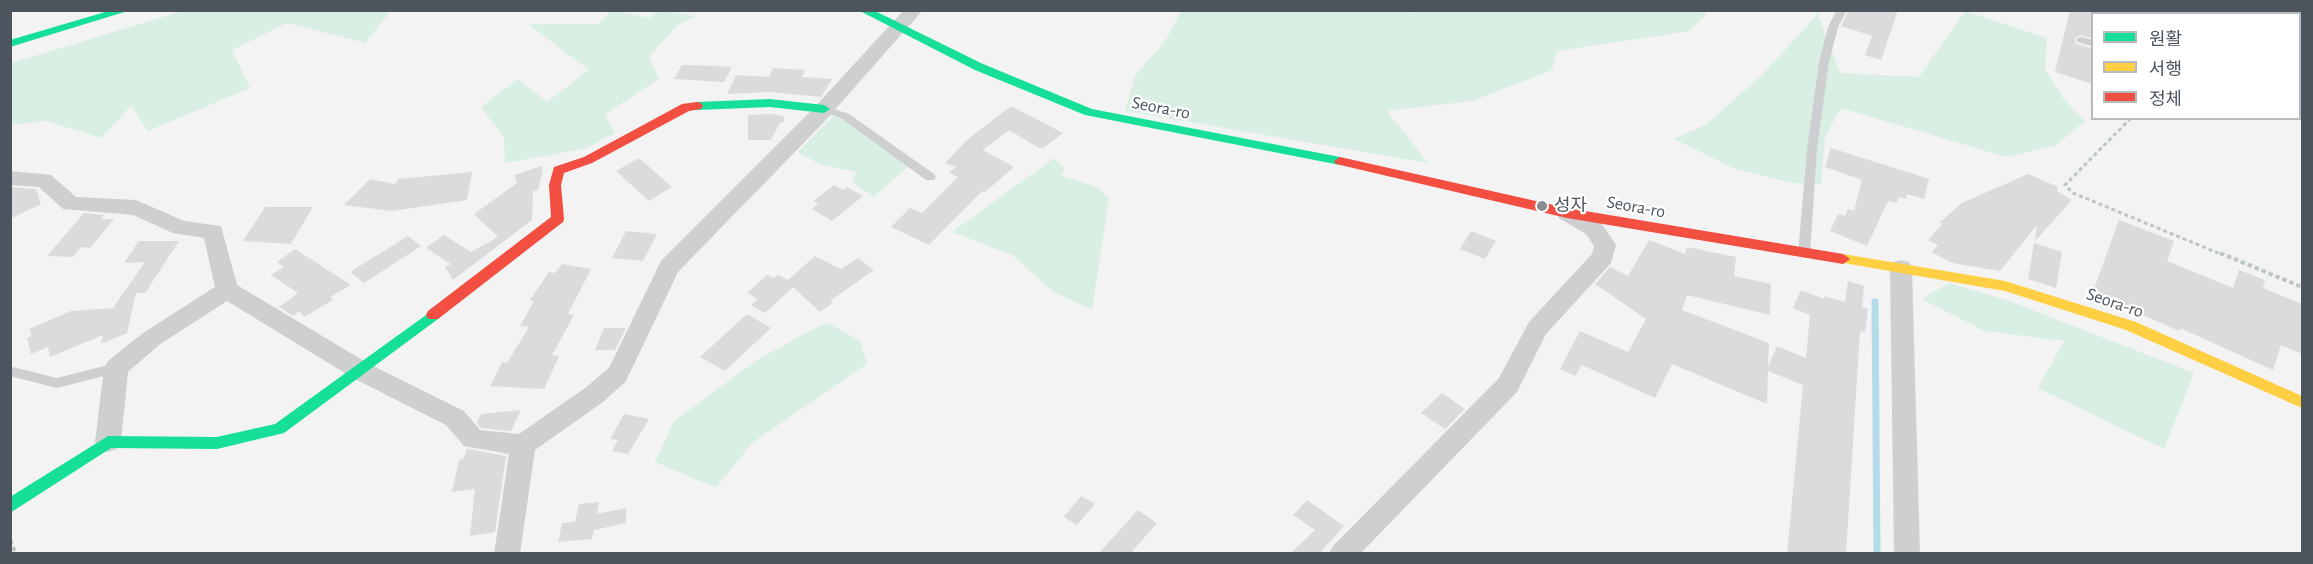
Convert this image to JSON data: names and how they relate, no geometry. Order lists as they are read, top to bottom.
{
  "streets": {
    "main road": ["Seora-ro"]
  },
  "places": ["성자"],
  "legend": ["원활", "서행", "정체"]
}
